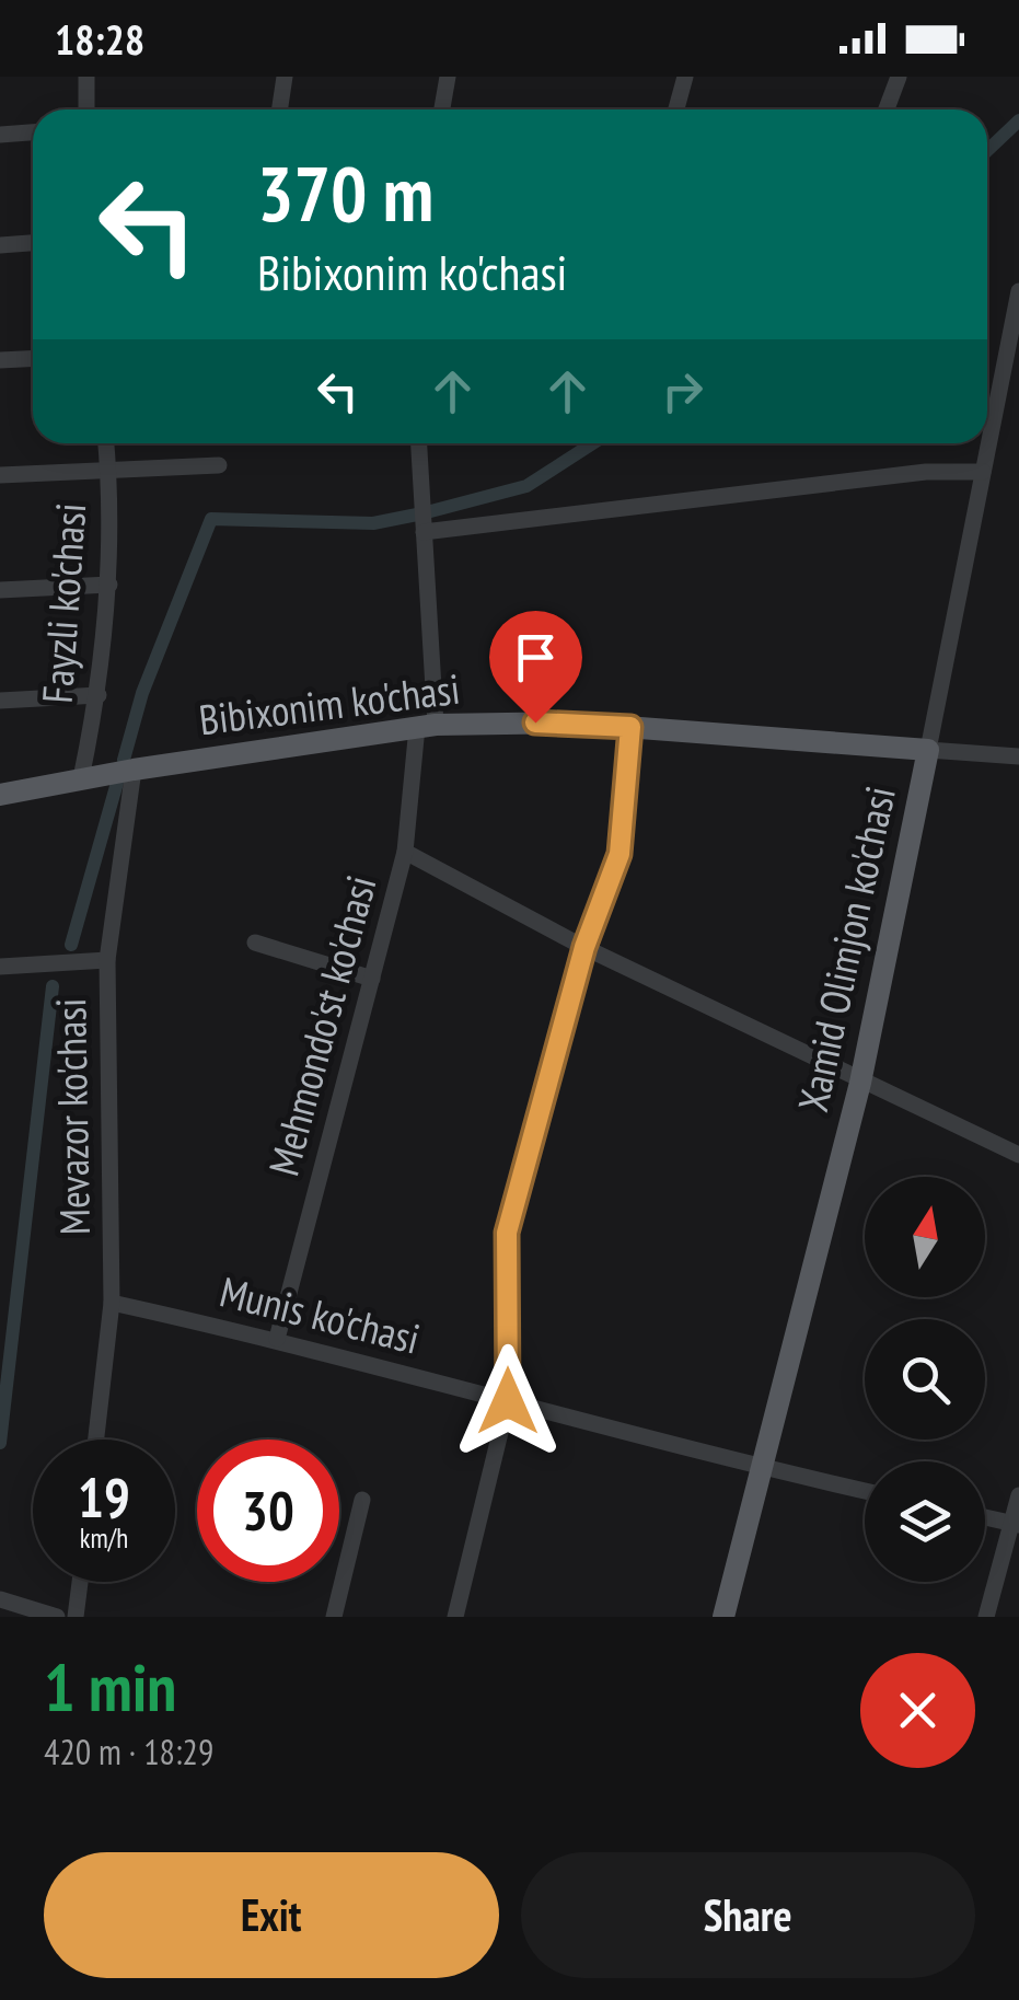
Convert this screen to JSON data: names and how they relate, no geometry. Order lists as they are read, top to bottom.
{
  "streets": {
    "main road": ["Bibixonim ko'chasi", "Xamid Olimjon ko'chasi"],
    "street": [
      "Fayzli ko'chasi",
      "Mehmondo'st ko'chasi",
      "Mevazor ko'chasi",
      "Munis ko'chasi"
    ]
  },
  "crossings": [
    ["Fayzli ko'chasi", "Bibixonim ko'chasi"],
    ["Bibixonim ko'chasi", "Xamid Olimjon ko'chasi"],
    ["Bibixonim ko'chasi", "Mehmondo'st ko'chasi"],
    ["Bibixonim ko'chasi", "Mevazor ko'chasi"],
    ["Xamid Olimjon ko'chasi", "Munis ko'chasi"],
    ["Mehmondo'st ko'chasi", "Munis ko'chasi"],
    ["Mevazor ko'chasi", "Munis ko'chasi"]
  ],
  "north": "top",
  "page": {
    "status": "18:28",
    "turn": ["370 m", "Bibixonim ko'chasi"],
    "speed": "19 km/h",
    "limit": "30",
    "heading": ["1 min", "420 m · 18:29"],
    "buttons": ["Exit", "Share"]
  }
}
